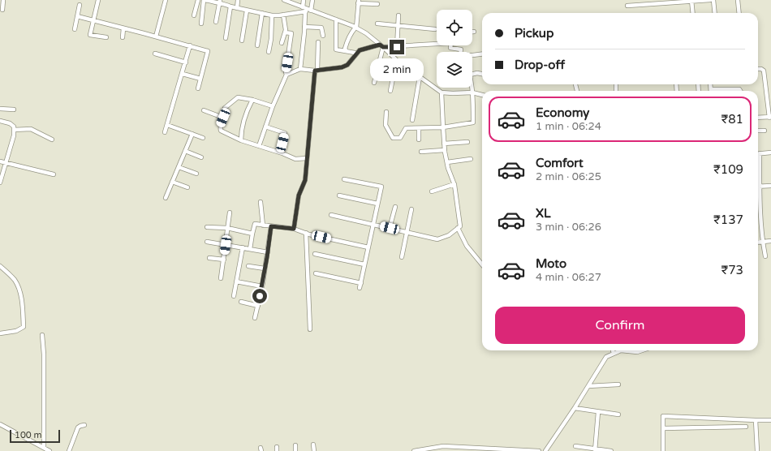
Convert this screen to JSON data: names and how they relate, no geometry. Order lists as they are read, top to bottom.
{
  "scale_bar": "100 m",
  "page": {
    "banner": ["Pickup", "Drop-off"],
    "bubble": "2 min",
    "list": [
      {
        "name": "Economy",
        "note": "1 min · 06:24",
        "value": "₹81"
      },
      {
        "name": "Comfort",
        "note": "2 min · 06:25",
        "value": "₹109"
      },
      {
        "name": "XL",
        "note": "3 min · 06:26",
        "value": "₹137"
      },
      {
        "name": "Moto",
        "note": "4 min · 06:27",
        "value": "₹73"
      }
    ],
    "buttons": "Confirm",
    "scale": "100 m"
  }
}
